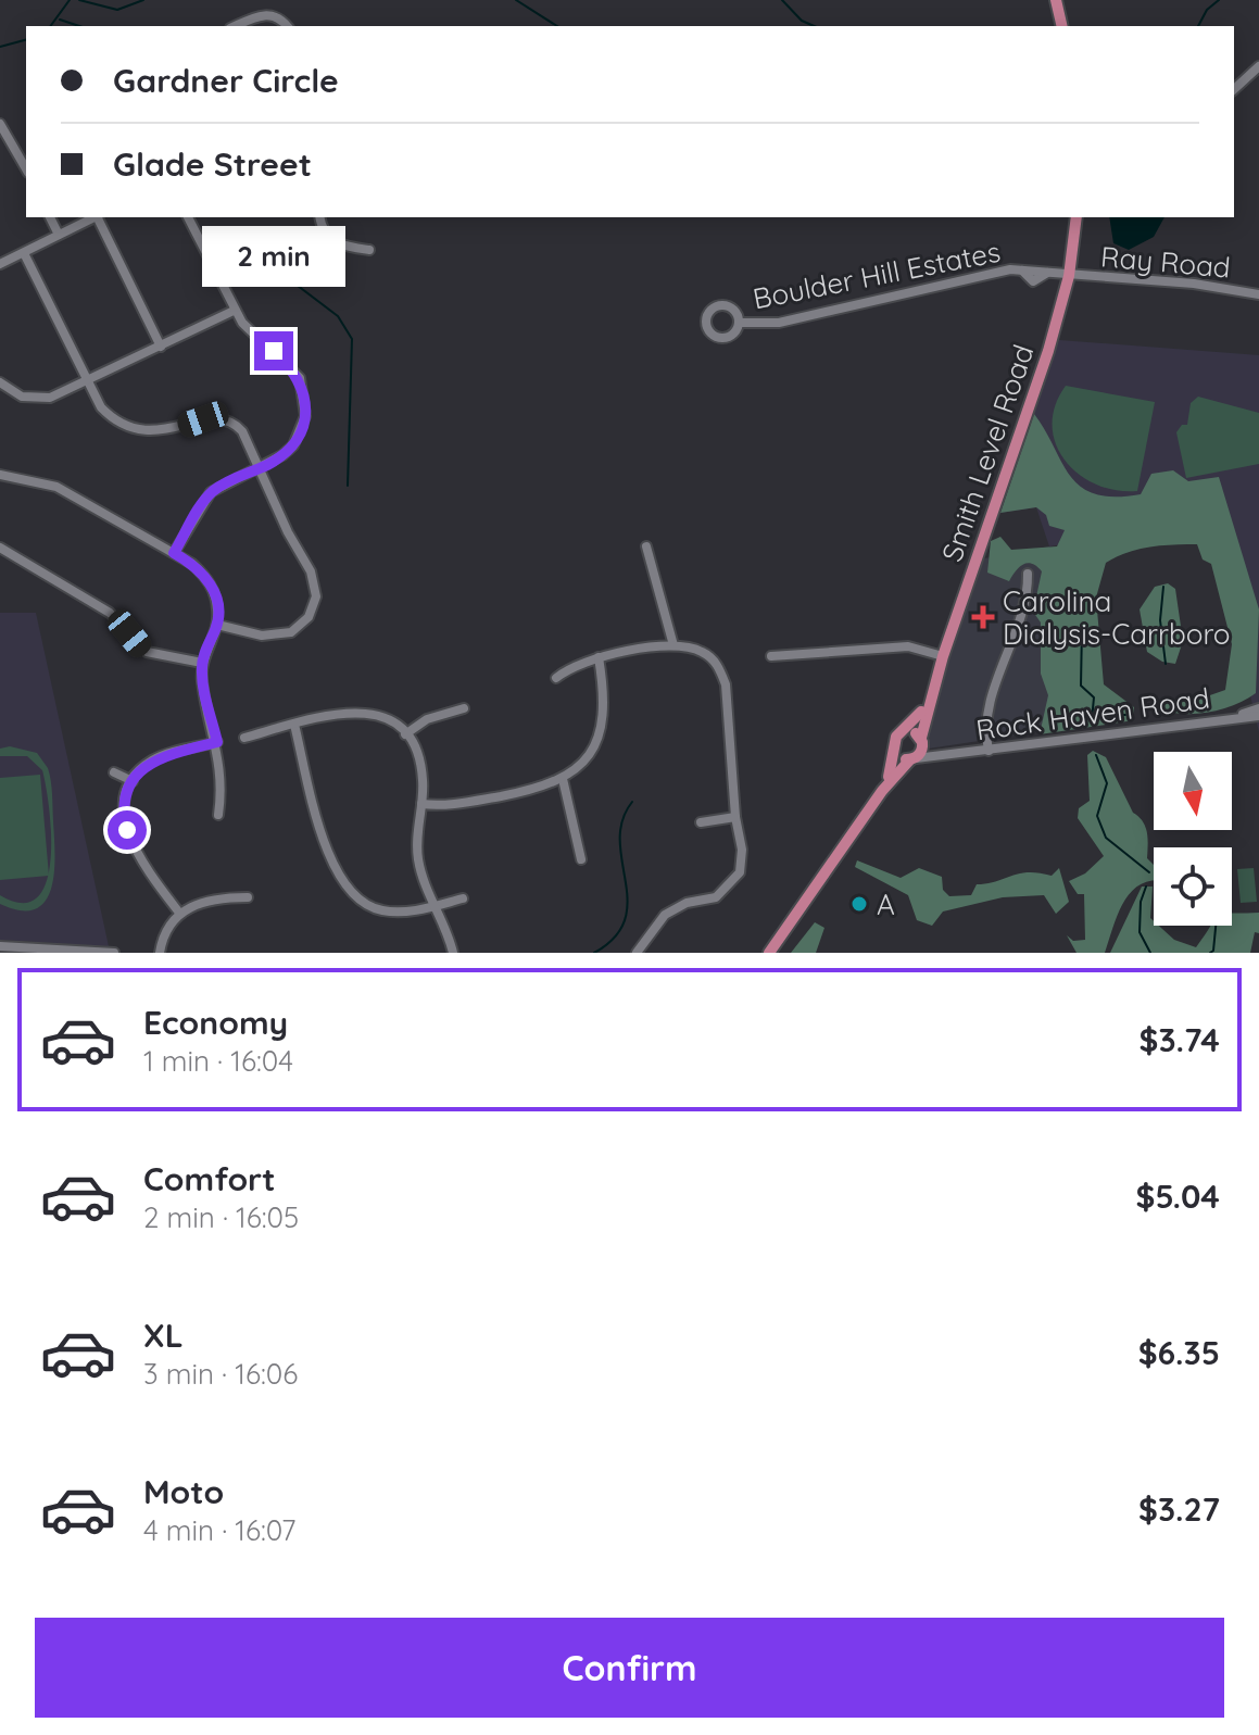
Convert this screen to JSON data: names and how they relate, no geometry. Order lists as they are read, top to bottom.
{
  "streets": {
    "main road": ["Smith Level Road"],
    "street": ["Ray Road", "Boulder Hill Estates", "Rock Haven Road"]
  },
  "crossings": [
    ["Ray Road", "Boulder Hill Estates"],
    ["Ray Road", "Smith Level Road"],
    ["Boulder Hill Estates", "Smith Level Road"],
    ["Smith Level Road", "Rock Haven Road"]
  ],
  "places": {
    "health": ["Carolina Dialysis-Carrboro"],
    "other": ["A"]
  },
  "north": "bottom",
  "page": {
    "banner": ["Gardner Circle", "Glade Street"],
    "bubble": "2 min",
    "list": [
      {
        "name": "Economy",
        "note": "1 min · 16:04",
        "value": "$3.74"
      },
      {
        "name": "Comfort",
        "note": "2 min · 16:05",
        "value": "$5.04"
      },
      {
        "name": "XL",
        "note": "3 min · 16:06",
        "value": "$6.35"
      },
      {
        "name": "Moto",
        "note": "4 min · 16:07",
        "value": "$3.27"
      }
    ],
    "buttons": "Confirm"
  }
}
